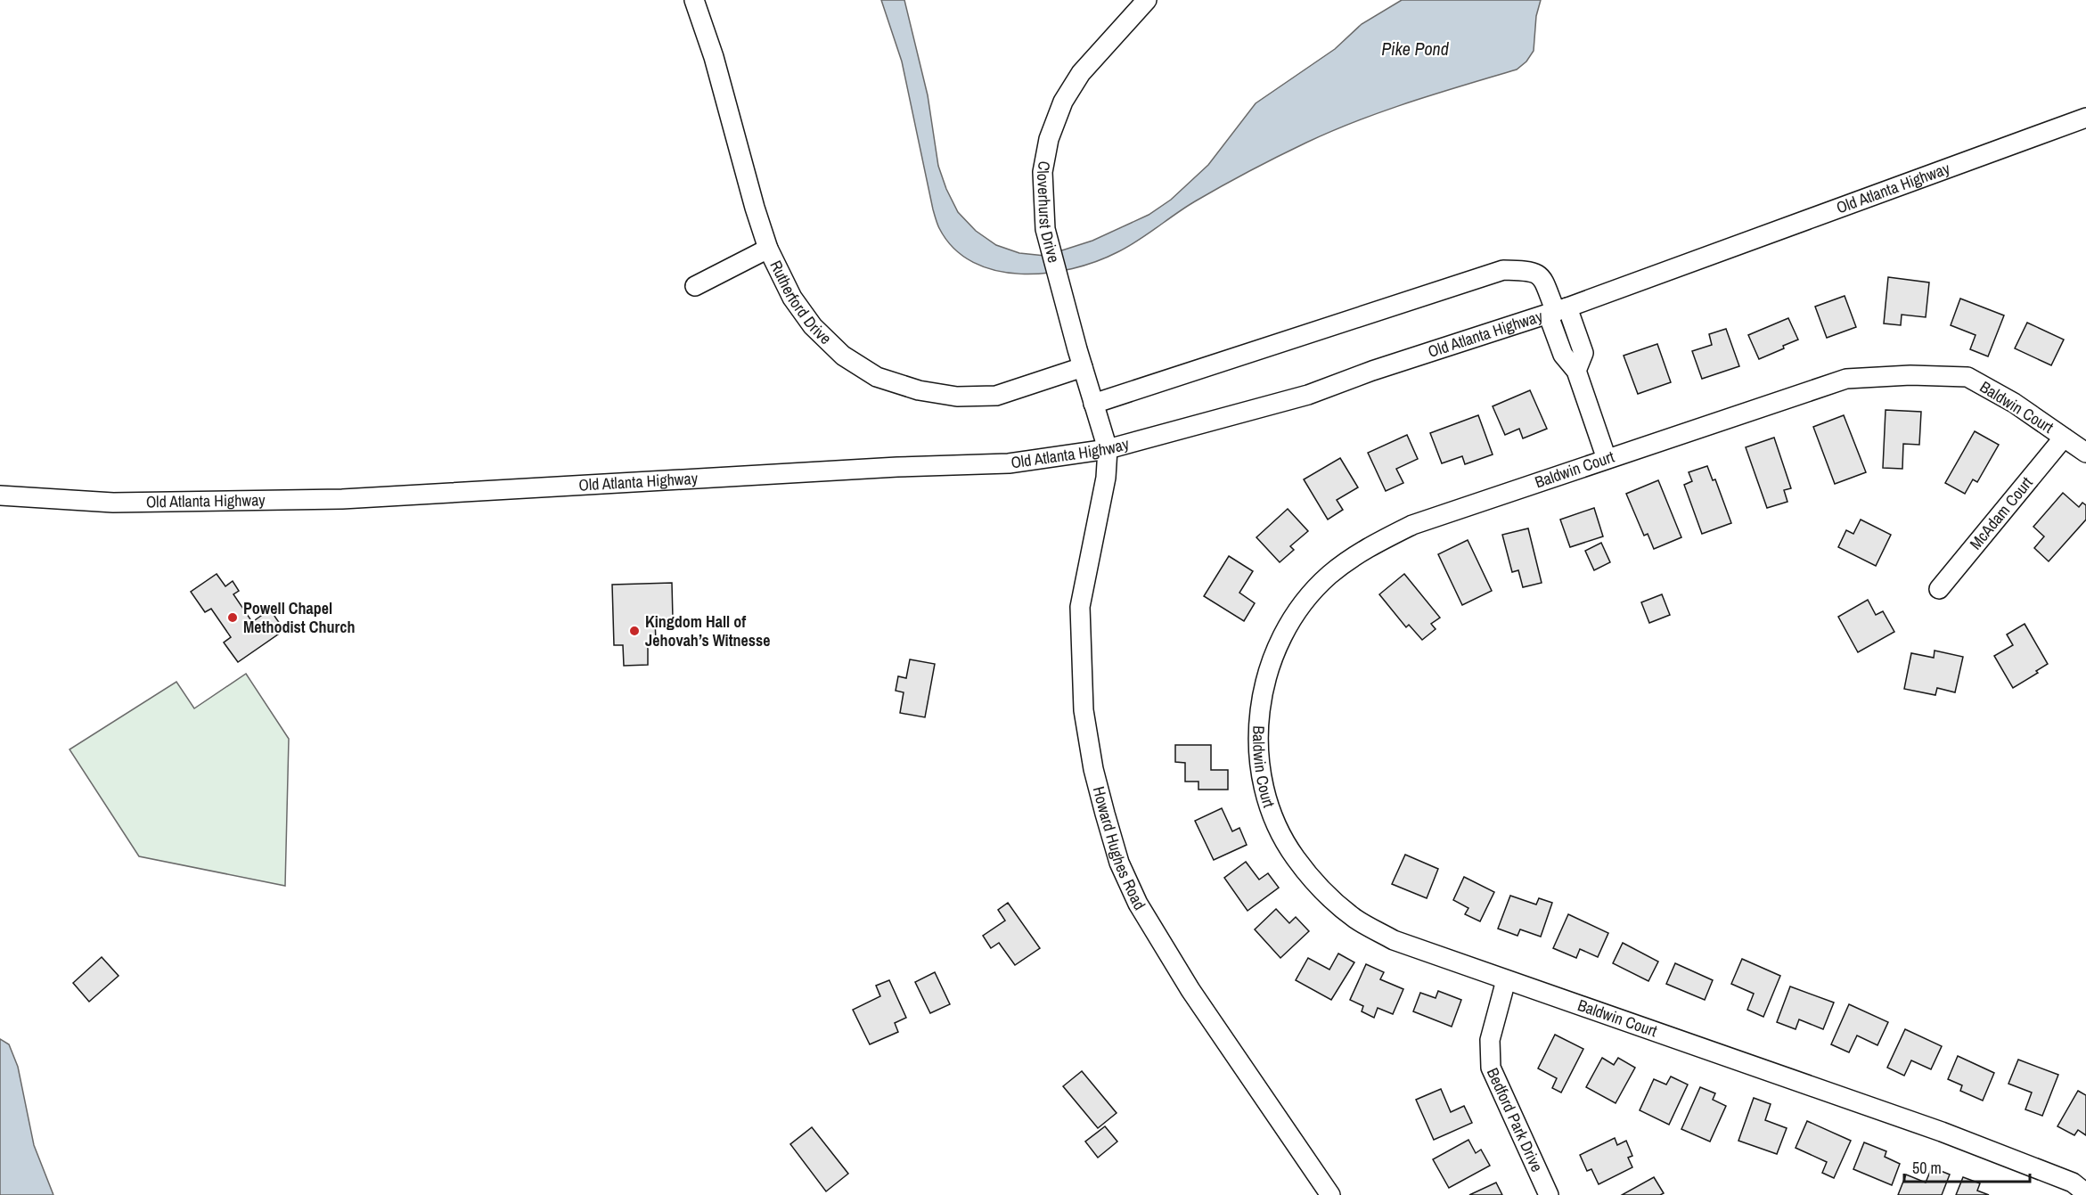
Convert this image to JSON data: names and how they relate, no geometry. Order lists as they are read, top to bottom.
{
  "streets": {
    "street": [
      "Old Atlanta Highway",
      "Cloverhurst Drive",
      "Rutherford Drive",
      "Baldwin Court",
      "McAdam Court",
      "Howard Hughes Road",
      "Bedford Park Drive"
    ]
  },
  "crossings": [
    ["Old Atlanta Highway", "Cloverhurst Drive"],
    ["Old Atlanta Highway", "Howard Hughes Road"],
    ["Cloverhurst Drive", "Rutherford Drive"],
    ["Cloverhurst Drive", "Howard Hughes Road"],
    ["Baldwin Court", "McAdam Court"],
    ["Baldwin Court", "Bedford Park Drive"]
  ],
  "water": ["Pike Pond"],
  "places": ["Powell Chapel Methodist Church", "Kingdom Hall of Jehovah’s Witnesse"],
  "scale_bar": "50 m"
}
